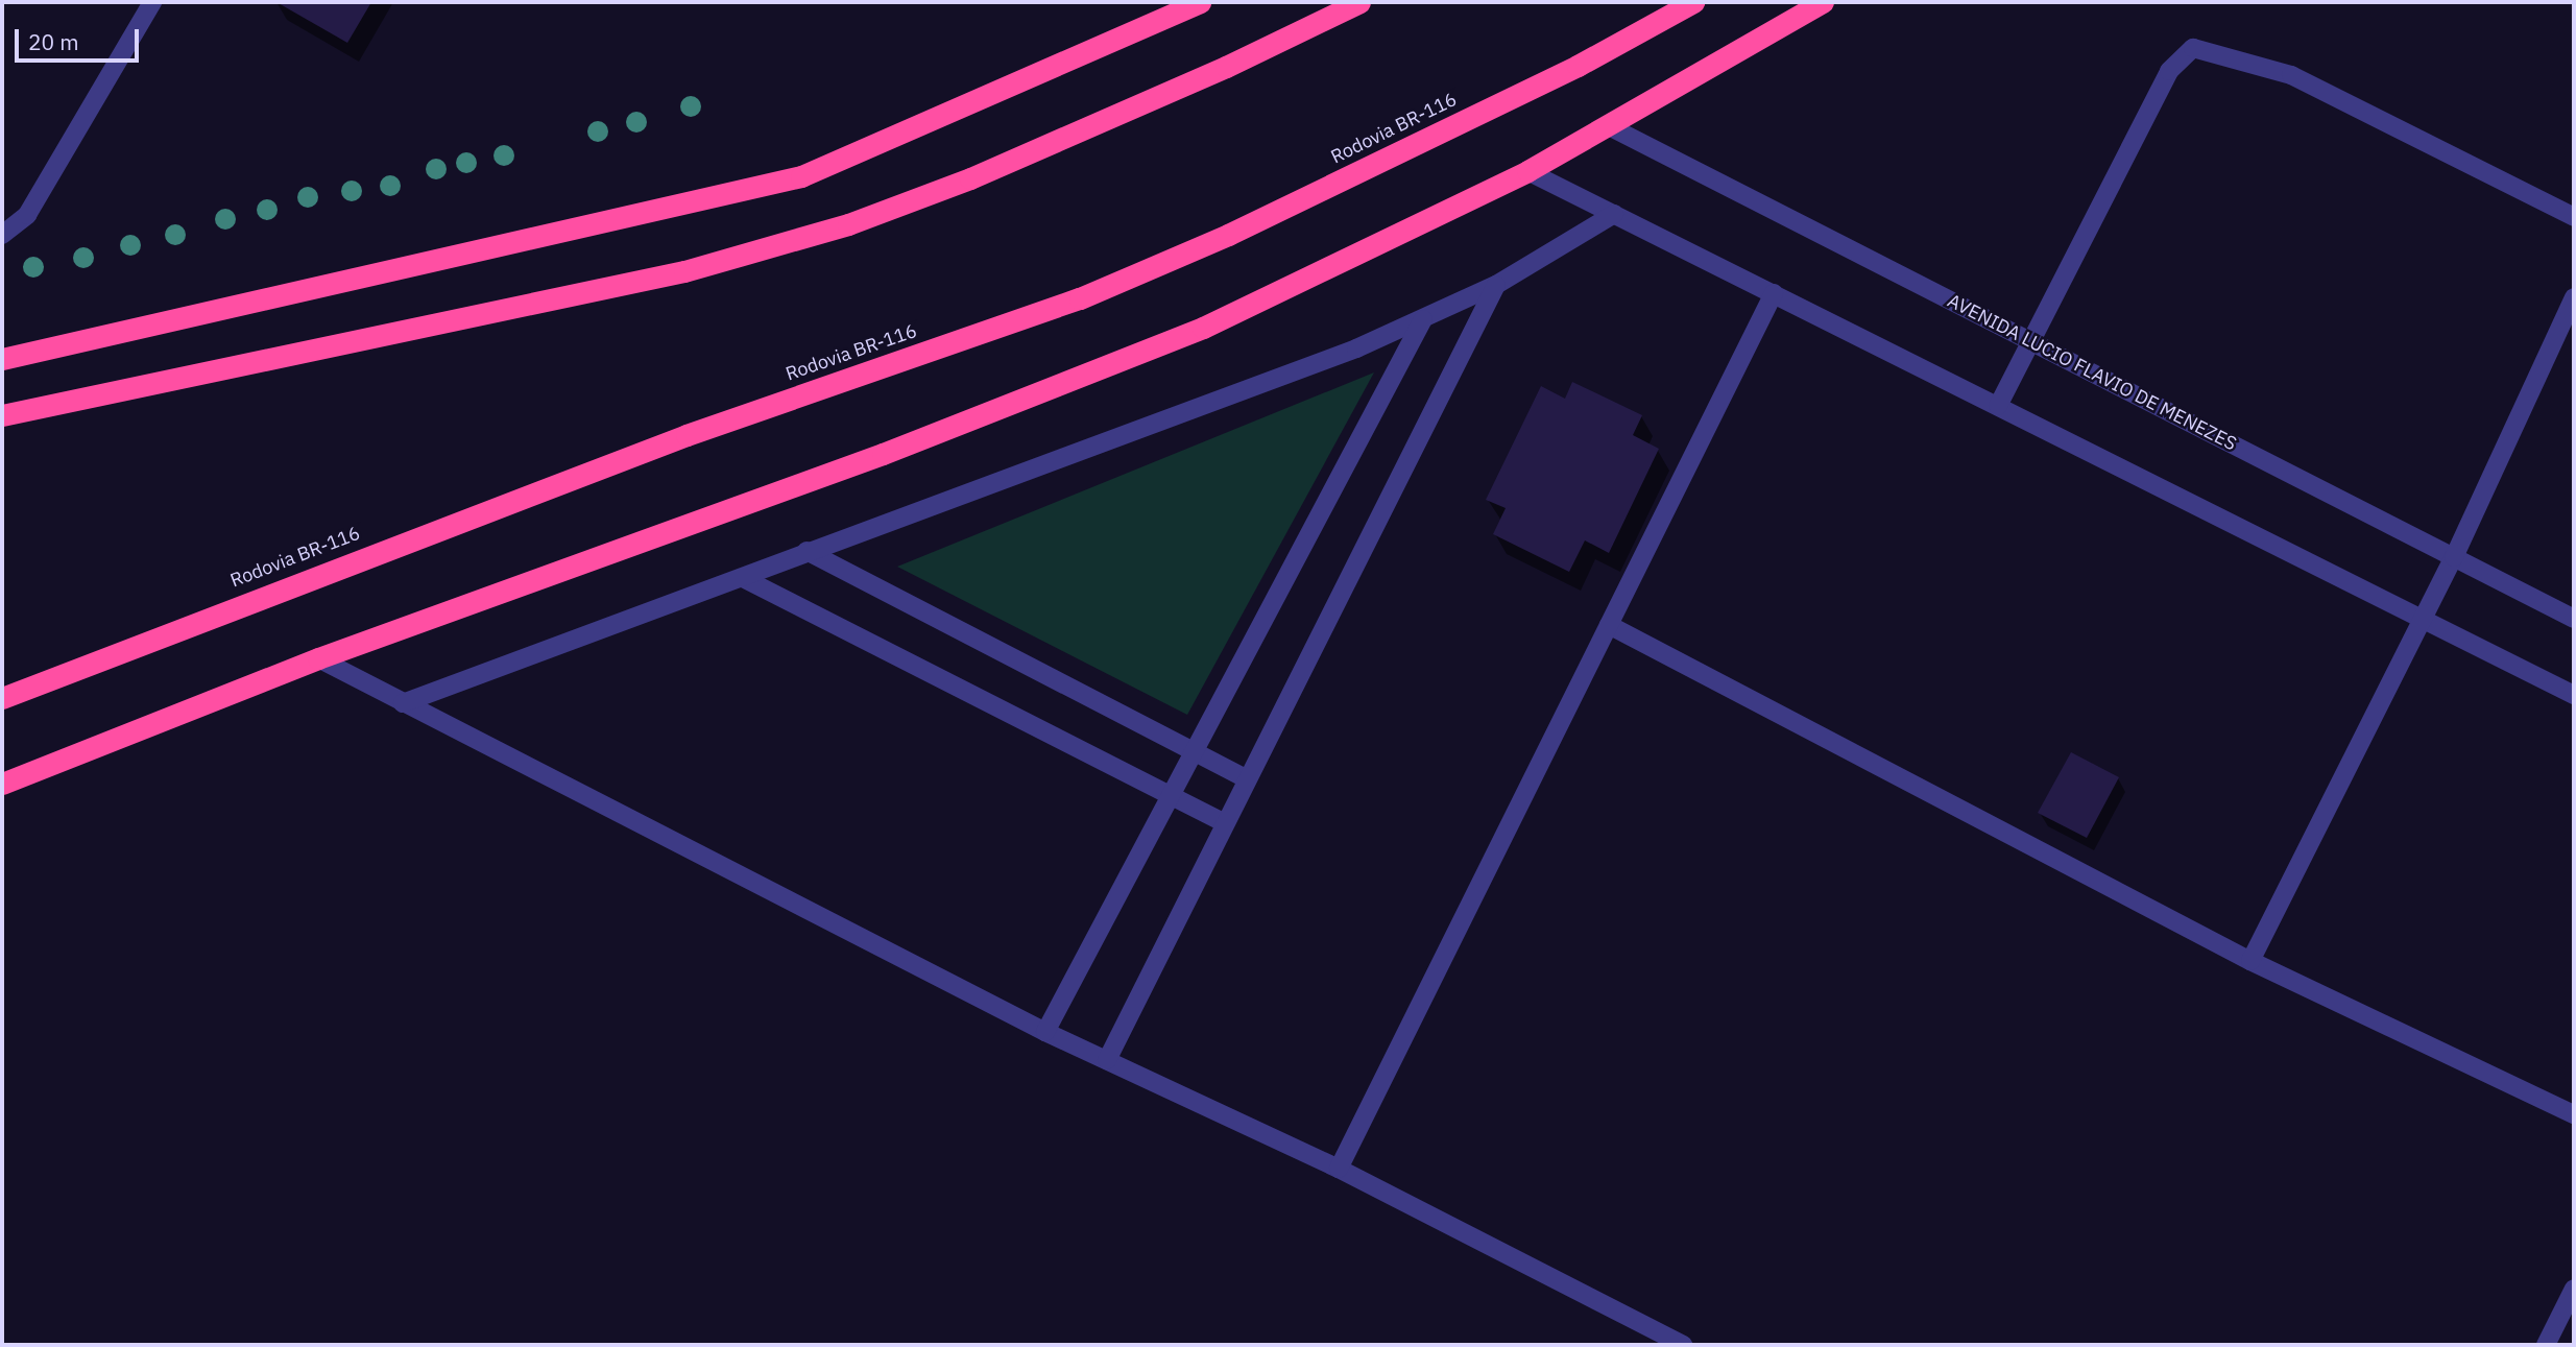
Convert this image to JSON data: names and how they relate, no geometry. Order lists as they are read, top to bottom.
{
  "streets": {
    "highway": ["Rodovia BR-116"],
    "street": ["AVENIDA LUCIO FLAVIO DE MENEZES"]
  },
  "scale_bar": "20 m"
}
